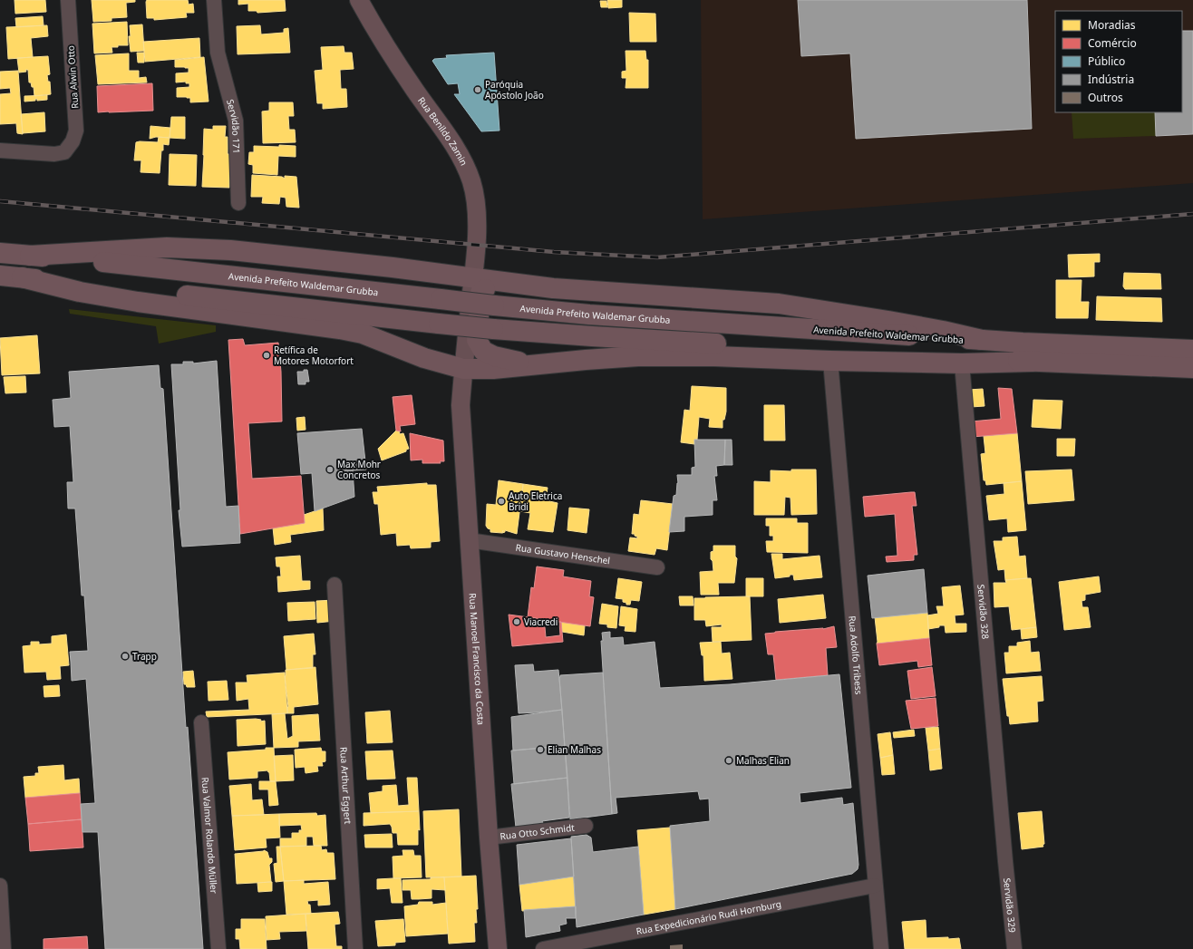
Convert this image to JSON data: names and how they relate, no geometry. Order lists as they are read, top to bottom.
{
  "streets": {
    "highway": ["Avenida Prefeito Waldemar Grubba"],
    "main road": ["Rua Benildo Zamin", "Rua Manoel Francisco da Costa"],
    "street": [
      "Rua Alwin Otto",
      "Servidão 171",
      "Rua Gustavo Henschel",
      "Servidão 328",
      "Rua Adolfo Tribess",
      "Rua Arthur Eggert",
      "Rua Otto Schmidt",
      "Rua Valmor Rolando Müller",
      "Servidão 329",
      "Rua Expedicionário Rudi Hornburg"
    ]
  },
  "crossings": [
    ["Rua Benildo Zamin", "Rua Manoel Francisco da Costa"],
    ["Rua Gustavo Henschel", "Rua Manoel Francisco da Costa"],
    ["Servidão 328", "Servidão 329"],
    ["Rua Adolfo Tribess", "Rua Expedicionário Rudi Hornburg"],
    ["Rua Manoel Francisco da Costa", "Rua Otto Schmidt"]
  ],
  "places": [
    "Paróquia Apóstolo João",
    "Retífica de Motores Motorfort",
    "Max Mohr Concretos",
    "Auto Eletrica Bridi",
    "Viacredi",
    "Trapp",
    "Elian Malhas",
    "Malhas Elian"
  ],
  "legend": [
    "Moradias",
    "Comércio",
    "Público",
    "Indústria",
    "Outros"
  ]
}
